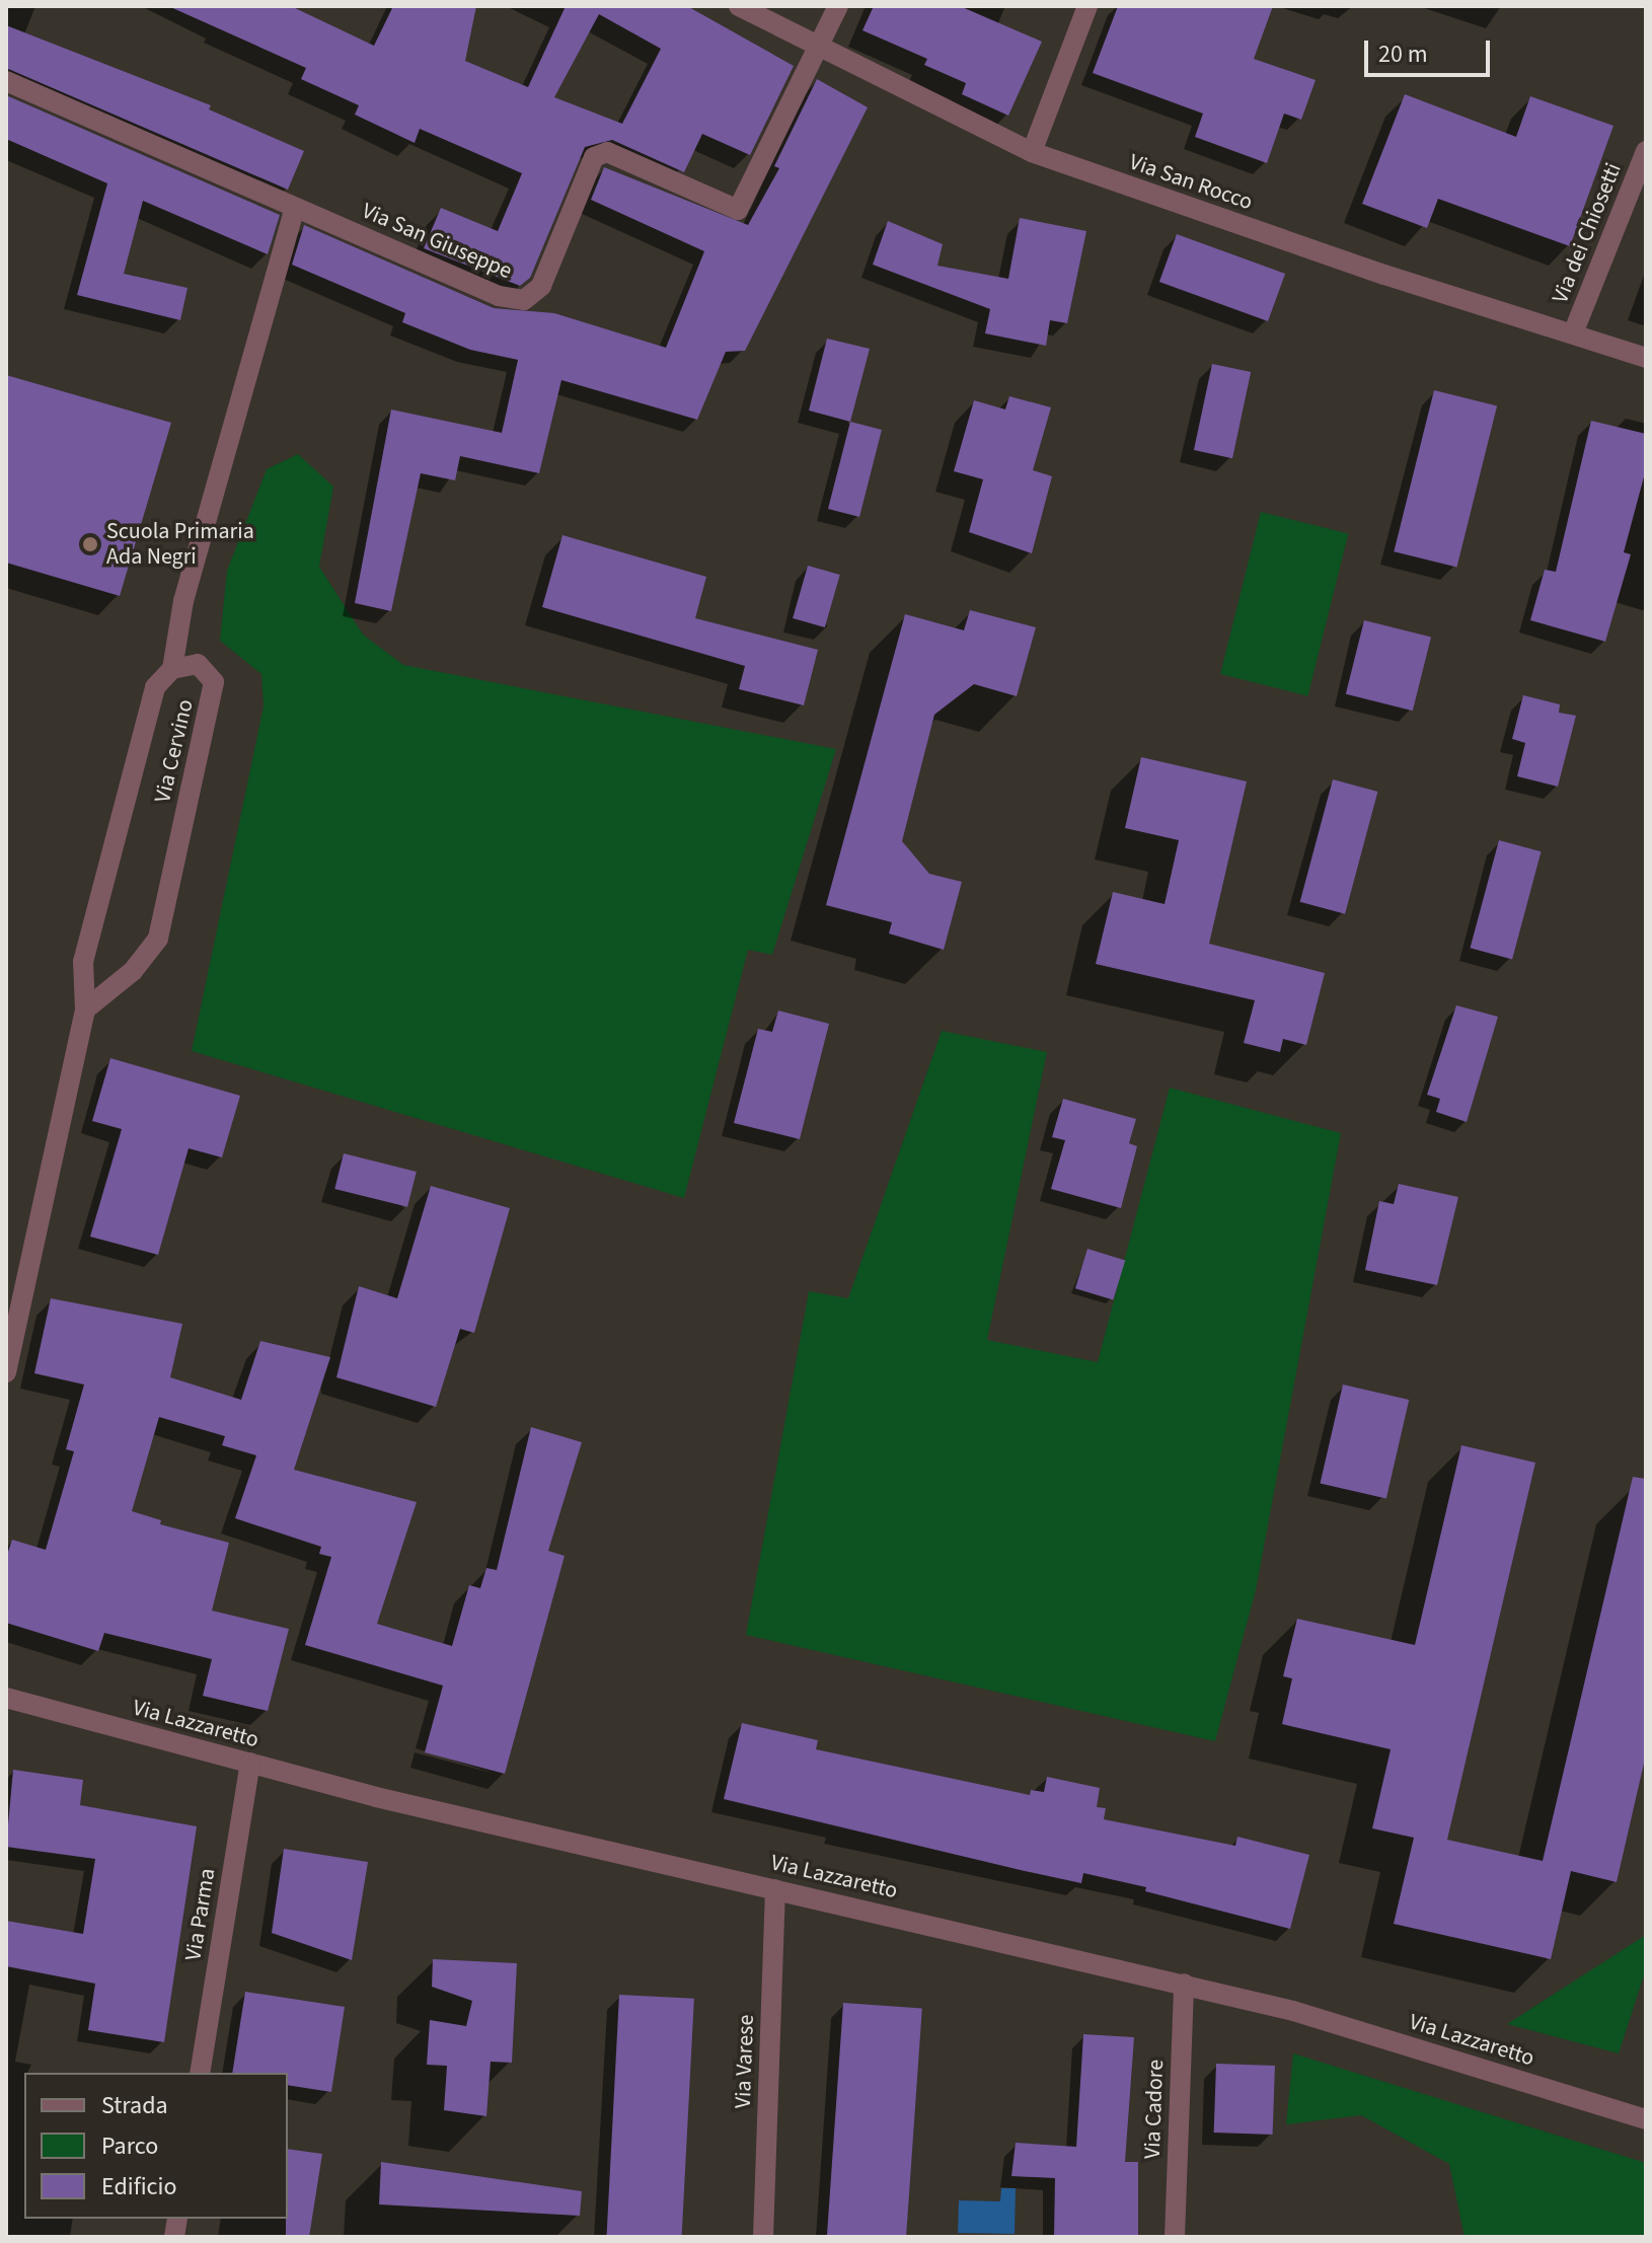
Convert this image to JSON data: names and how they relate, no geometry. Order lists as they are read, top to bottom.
{
  "streets": {
    "street": [
      "Via San Rocco",
      "Via dei Chiosetti",
      "Via San Giuseppe",
      "Via Cervino",
      "Via Lazzaretto",
      "Via Parma",
      "Via Varese",
      "Via Cadore"
    ]
  },
  "crossings": [
    ["Via San Rocco", "Via dei Chiosetti"],
    ["Via San Rocco", "Via San Giuseppe"],
    ["Via Lazzaretto", "Via Parma"],
    ["Via Lazzaretto", "Via Varese"],
    ["Via Lazzaretto", "Via Cadore"]
  ],
  "places": ["Scuola Primaria Ada Negri"],
  "legend": ["Strada", "Parco", "Edificio"],
  "scale_bar": "20 m"
}
